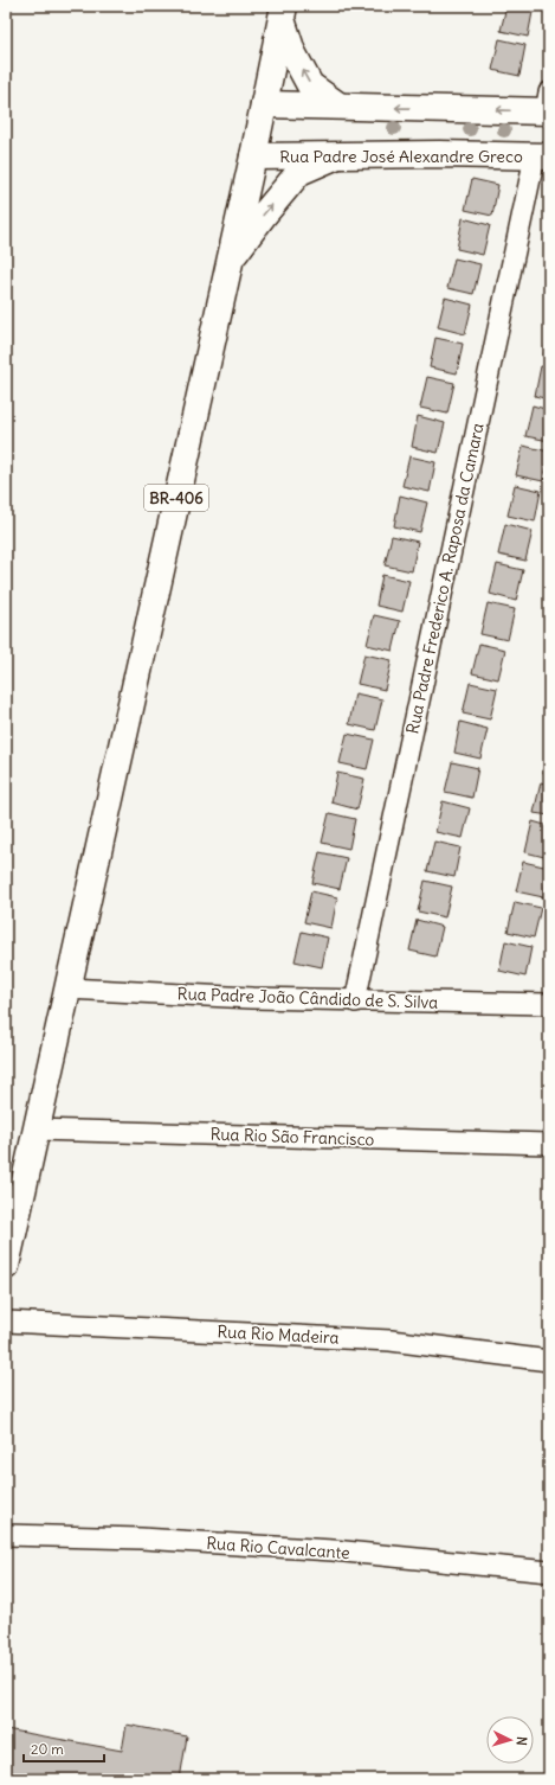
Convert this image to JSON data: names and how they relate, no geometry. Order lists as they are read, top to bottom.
{
  "streets": {
    "main road": ["Rua Padre José Alexandre Greco", "BR-406"],
    "street": [
      "Rua Padre Frederico A. Raposa da Camara",
      "Rua Padre João Cândido de S. Silva",
      "Rua Rio São Francisco",
      "Rua Rio Madeira",
      "Rua Rio Cavalcante"
    ]
  },
  "crossings": [
    ["Rua Padre José Alexandre Greco", "BR-406"],
    ["Rua Padre José Alexandre Greco", "Rua Padre Frederico A. Raposa da Camara"],
    ["BR-406", "Rua Padre João Cândido de S. Silva"],
    ["BR-406", "Rua Rio São Francisco"],
    ["Rua Padre Frederico A. Raposa da Camara", "Rua Padre João Cândido de S. Silva"]
  ],
  "scale_bar": "20 m",
  "north": "right"
}
